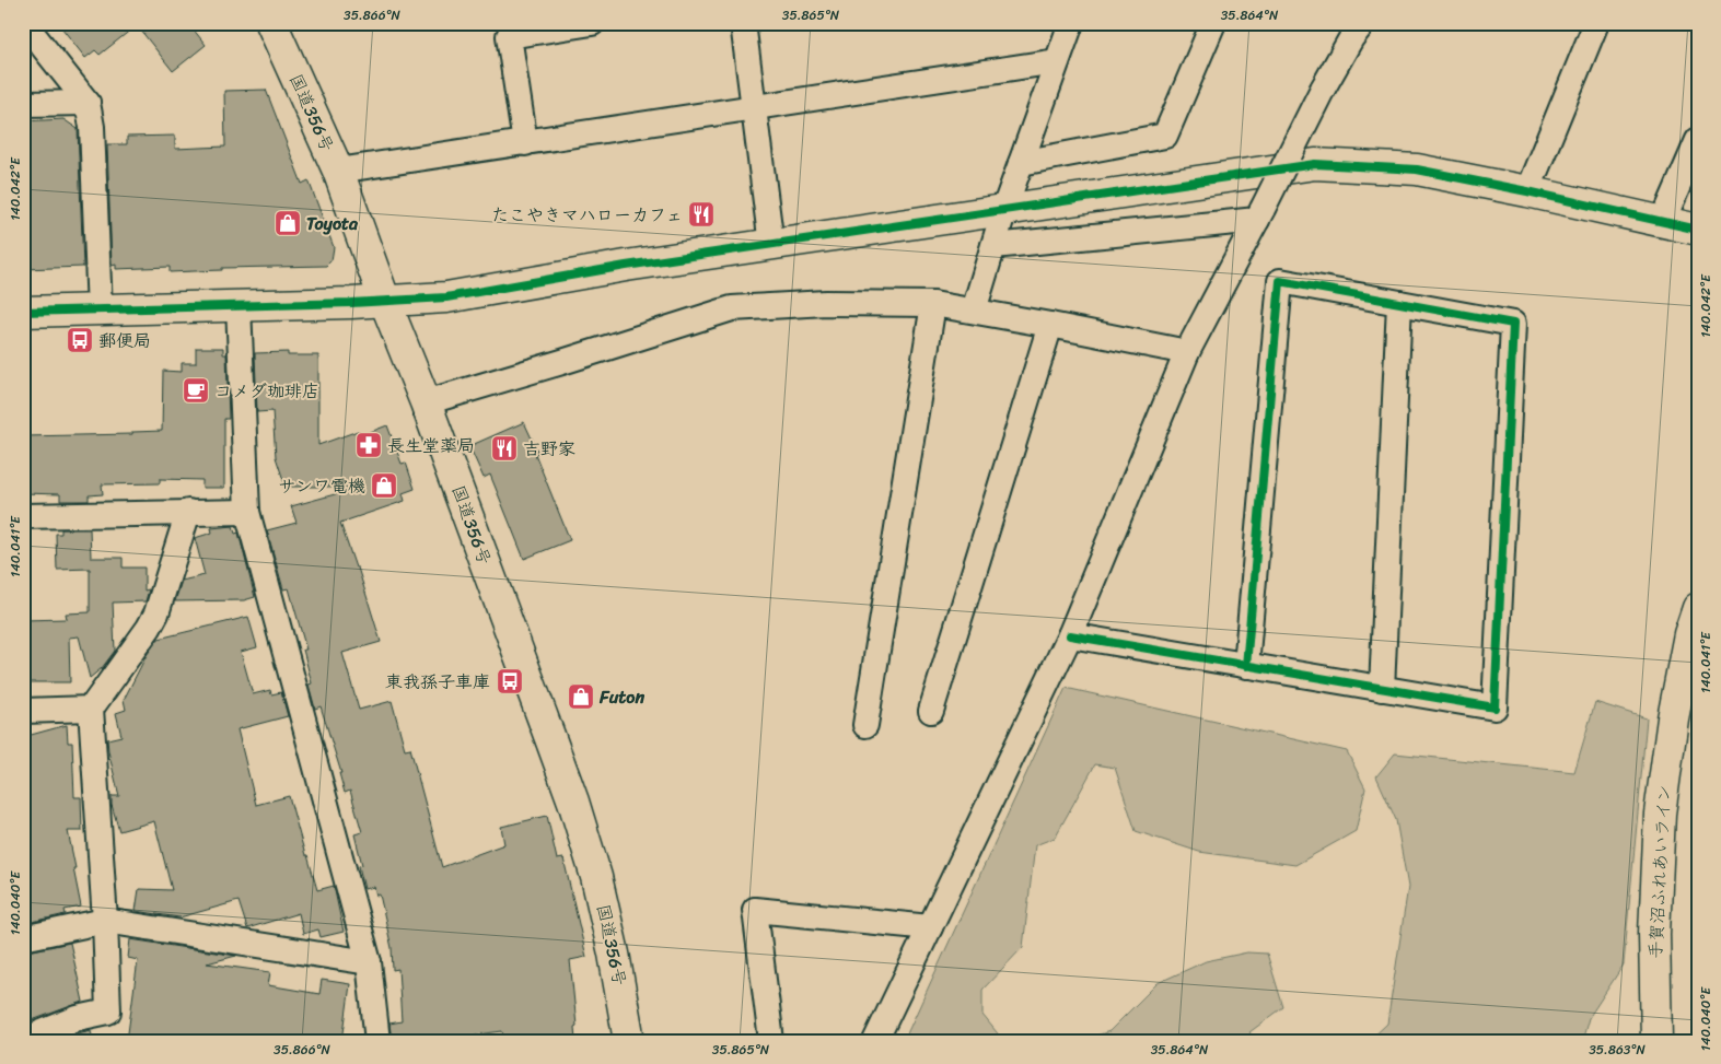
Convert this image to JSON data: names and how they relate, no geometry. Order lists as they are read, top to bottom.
{
  "streets": {
    "main road": ["国道356号", "手賀沼ふれあいライン"]
  },
  "places": {
    "restaurant": ["たこやきマハローカフェ", "吉野家"],
    "shop": ["Toyota", "サンワ電機", "Futon"],
    "bus stop": ["郵便局", "東我孫子車庫"],
    "cafe": ["コメダ珈琲店"],
    "pharmacy": ["長生堂薬局"]
  },
  "coordinates": [
    "35.866°N",
    "35.865°N",
    "35.864°N",
    "140.042°E",
    "140.041°E",
    "140.040°E",
    "35.863°N"
  ]
}
